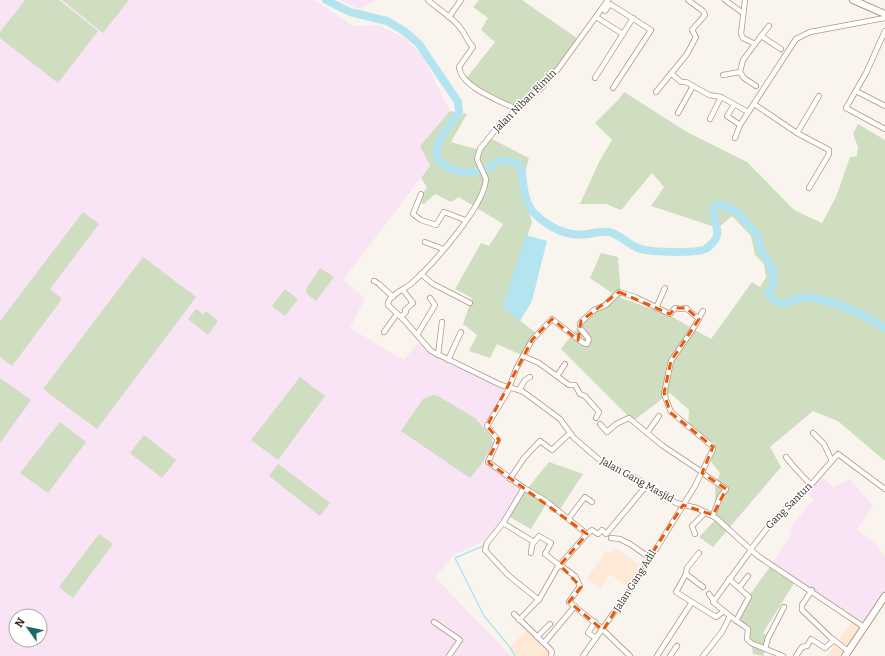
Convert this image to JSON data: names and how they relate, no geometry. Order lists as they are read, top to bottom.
{
  "streets": {
    "street": [
      "Jalan Niban Rimin",
      "Jalan Gang Masjid",
      "Gang Santun",
      "Jalan Gang Adil"
    ]
  },
  "crossings": [
    ["Jalan Niban Rimin", "Jalan Gang Masjid"],
    ["Jalan Gang Masjid", "Gang Santun"],
    ["Jalan Gang Masjid", "Jalan Gang Adil"]
  ],
  "north": "top left"
}
